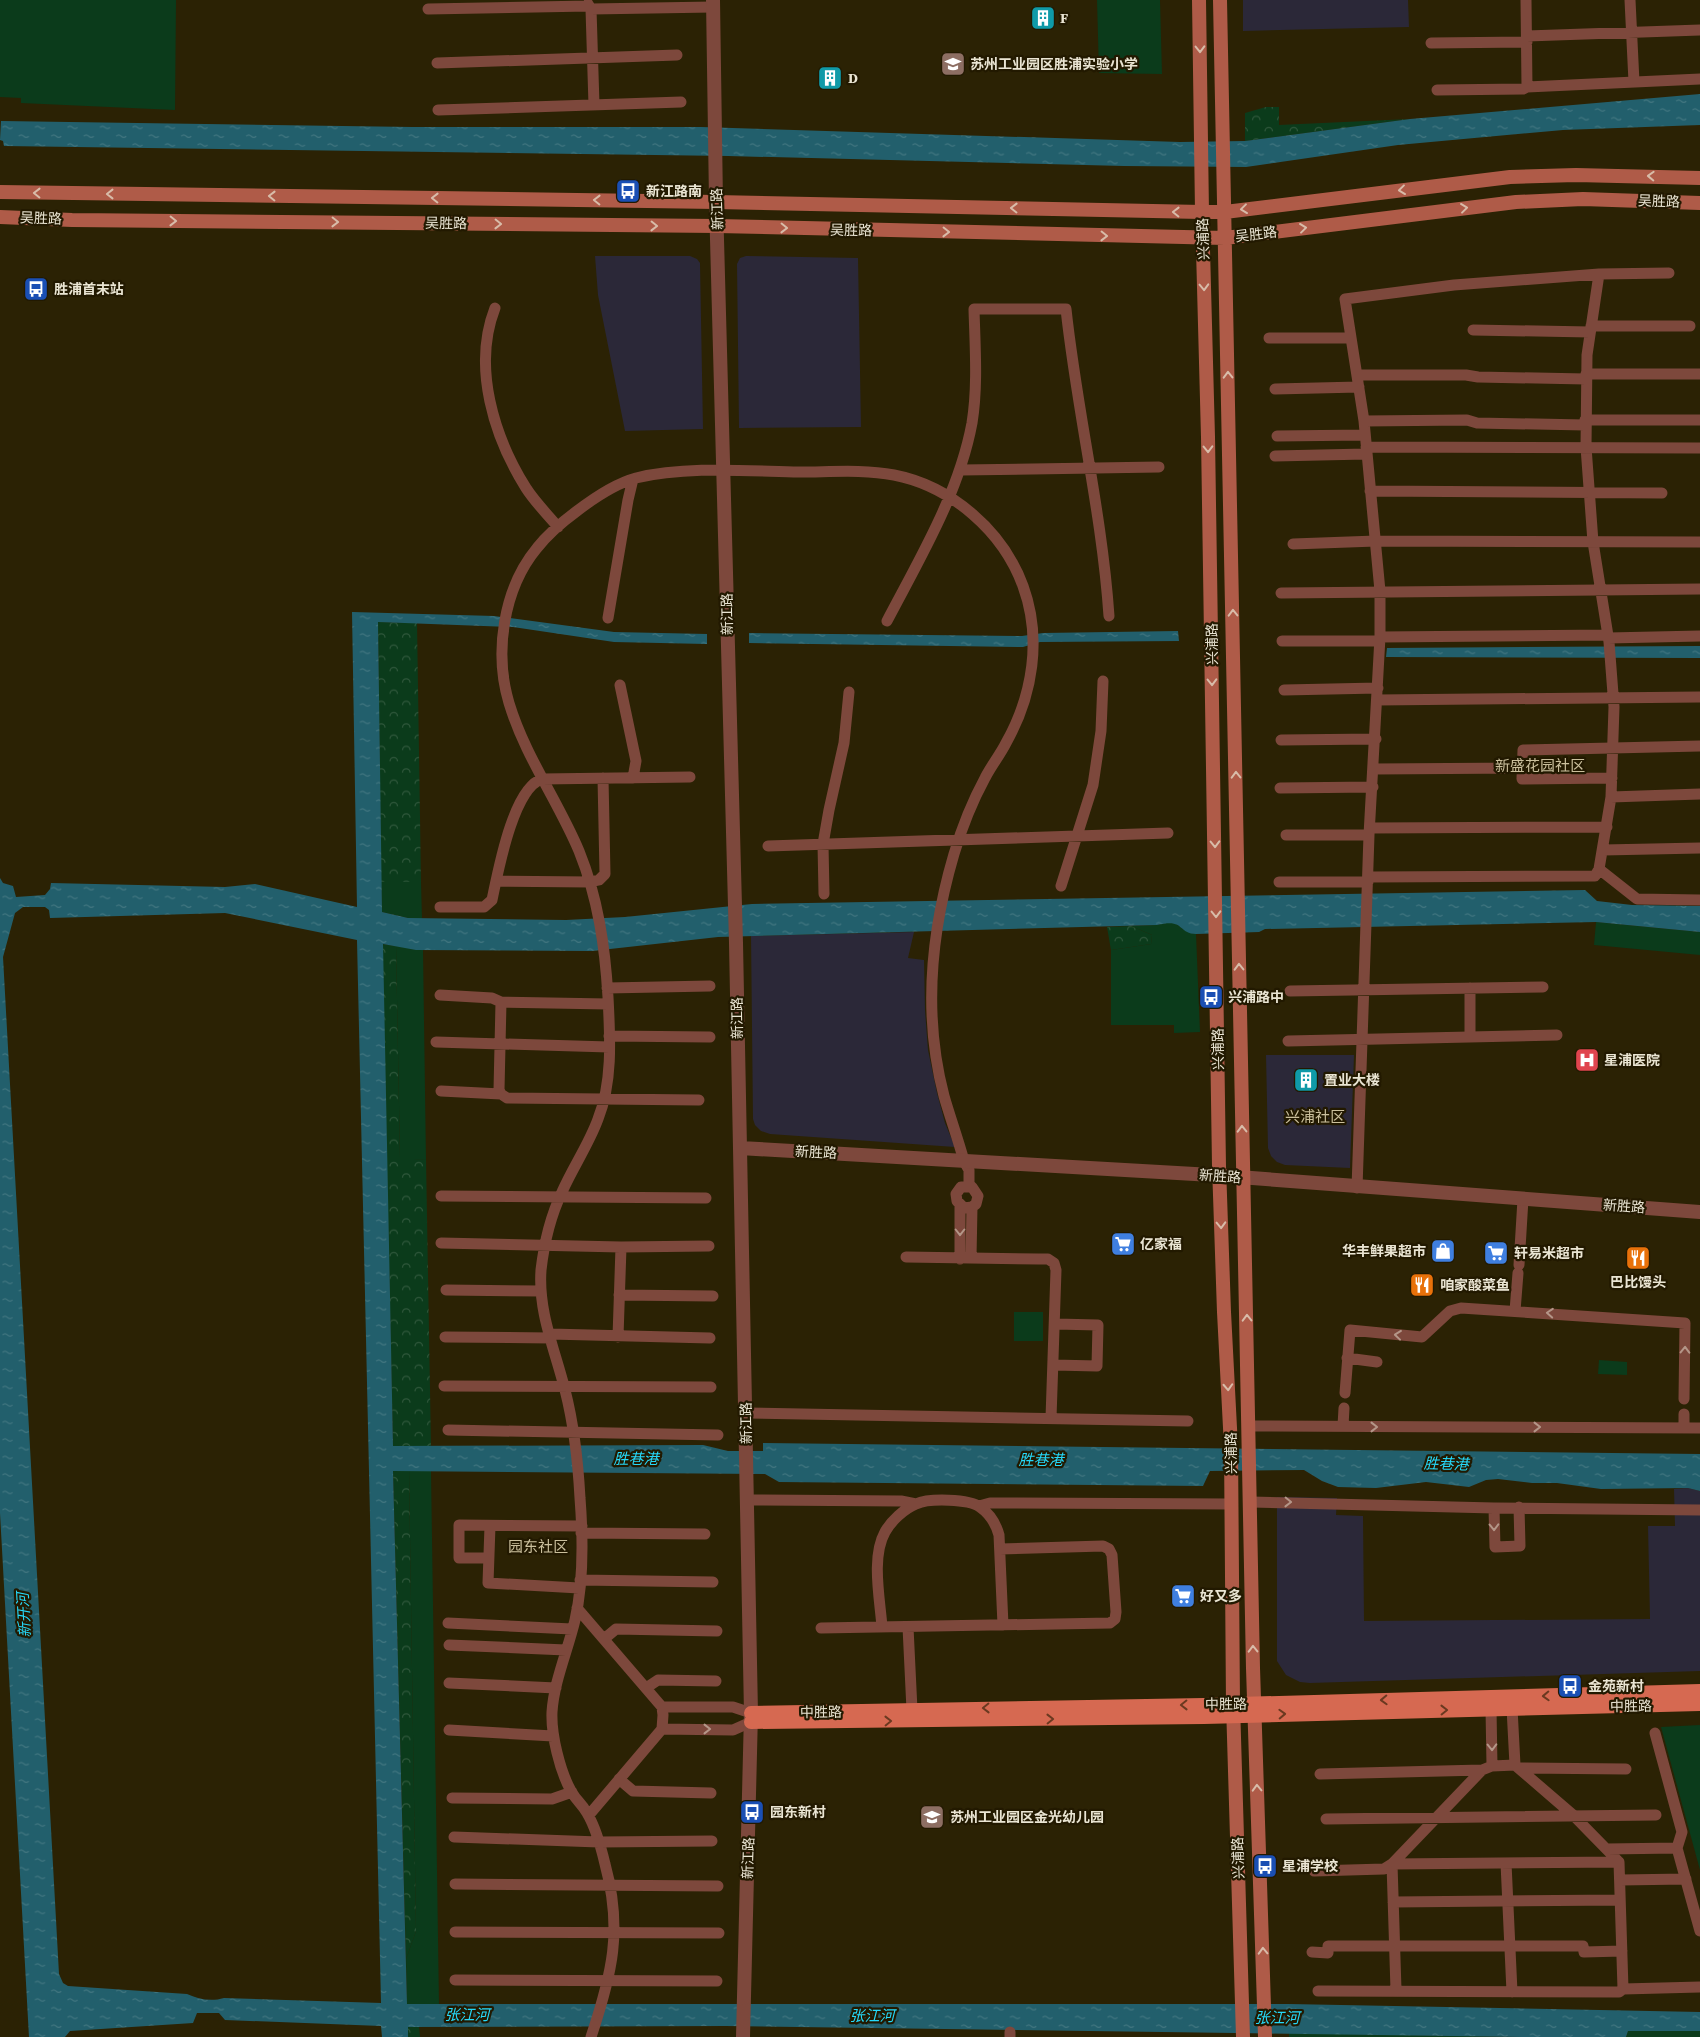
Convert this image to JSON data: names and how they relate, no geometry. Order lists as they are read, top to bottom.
{
  "streets": {
    "main road": ["吴胜路", "兴浦路", "中胜路"],
    "street": ["新江路", "新胜路"]
  },
  "crossings": [
    ["吴胜路", "新江路"],
    ["吴胜路", "兴浦路"],
    ["新江路", "新胜路"],
    ["新江路", "中胜路"],
    ["兴浦路", "新胜路"],
    ["兴浦路", "中胜路"]
  ],
  "districts": ["新盛花园社区", "兴浦社区", "园东社区"],
  "water": ["胜巷港", "新开河", "张江河"],
  "places": {
    "building": ["F", "D", "置业大楼"],
    "school or university": ["苏州工业园区胜浦实验小学", "苏州工业园区金光幼儿园"],
    "bus stop": [
      "新江路南",
      "胜浦首末站",
      "兴浦路中",
      "金苑新村",
      "园东新村",
      "星浦学校"
    ],
    "hospital": ["星浦医院"],
    "supermarket": ["亿家福", "轩易米超市", "好又多"],
    "shop": ["华丰鲜果超市"],
    "restaurant": ["巴比馒头", "咱家酸菜鱼"]
  }
}
